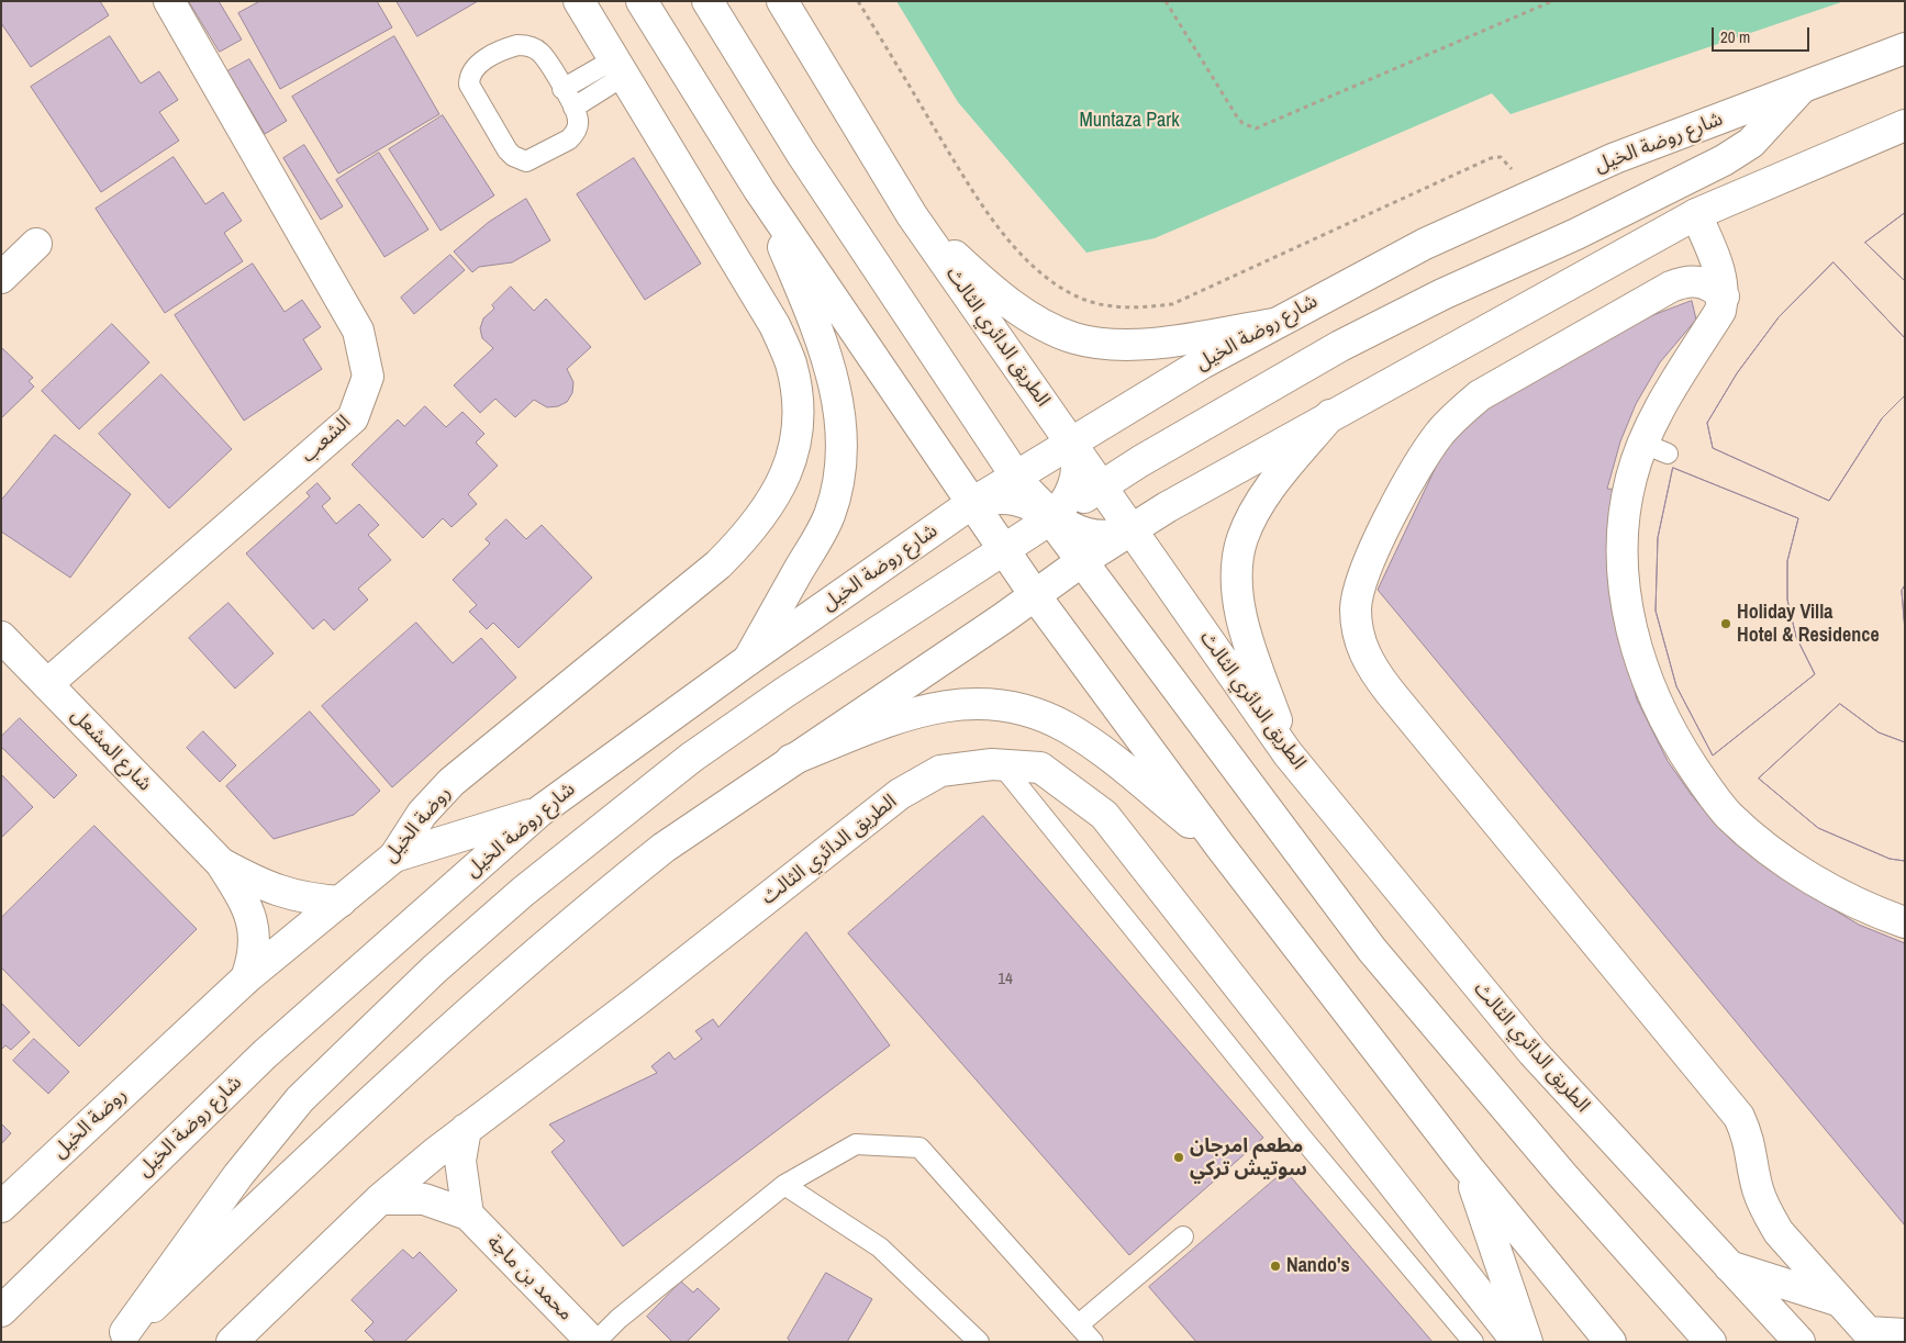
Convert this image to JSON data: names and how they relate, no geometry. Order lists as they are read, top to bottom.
{
  "streets": {
    "main road": [
      "شارع روضة الخيل",
      "الطريق الدائري الثالث",
      "الشعب",
      "شارع المشعل",
      "روضة الخيل",
      "محمد بن ماجة"
    ]
  },
  "crossings": [
    ["شارع روضة الخيل", "الطريق الدائري الثالث"],
    ["الشعب", "شارع المشعل"],
    ["شارع المشعل", "روضة الخيل"]
  ],
  "parks": ["Muntaza Park"],
  "places": ["Holiday Villa Hotel & Residence", "مطعم امرجان سوتيش تركي", "Nando's"],
  "house_numbers": ["14"],
  "scale_bar": "20 m"
}
